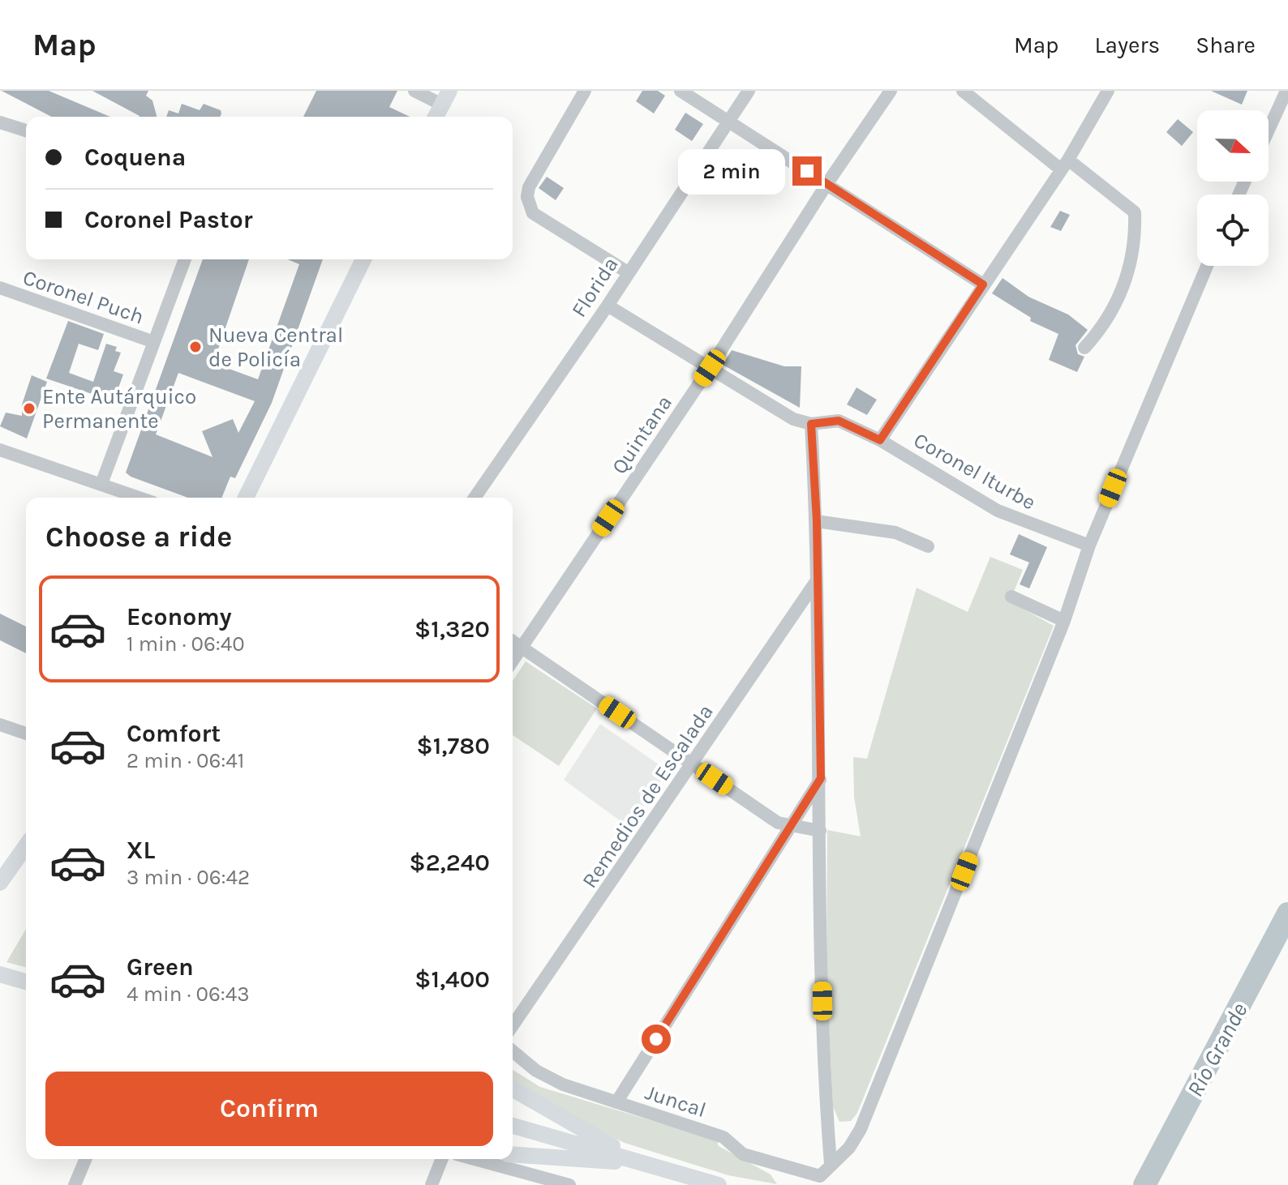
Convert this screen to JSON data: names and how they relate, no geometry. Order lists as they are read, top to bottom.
{
  "streets": {
    "street": [
      "Florida",
      "Coronel Puch",
      "Quintana",
      "Coronel Iturbe",
      "Remedios de Escalada",
      "Juncal"
    ]
  },
  "water": ["Río Grande"],
  "places": ["Nueva Central de Policía", "Ente Autárquico Permanente"],
  "north": "right",
  "page": {
    "header": "Map",
    "nav": ["Map", "Layers", "Share"],
    "banner": ["Coquena", "Coronel Pastor"],
    "bubble": "2 min",
    "heading": "Choose a ride",
    "list": [
      {
        "name": "Economy",
        "note": "1 min · 06:40",
        "value": "$1,320"
      },
      {
        "name": "Comfort",
        "note": "2 min · 06:41",
        "value": "$1,780"
      },
      {
        "name": "XL",
        "note": "3 min · 06:42",
        "value": "$2,240"
      },
      {
        "name": "Green",
        "note": "4 min · 06:43",
        "value": "$1,400"
      }
    ],
    "buttons": "Confirm"
  }
}
